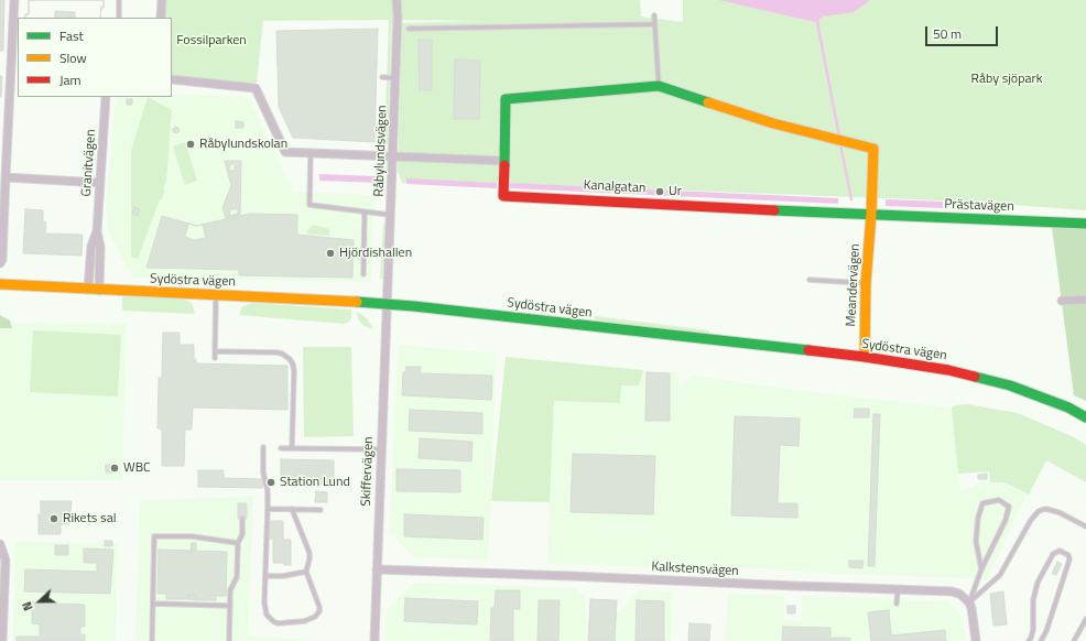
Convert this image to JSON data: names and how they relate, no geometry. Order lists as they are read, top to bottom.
{
  "streets": {
    "street": [
      "Råbylundsvägen",
      "Granitvägen",
      "Kanalgatan",
      "Prästavägen",
      "Sydöstra vägen",
      "Meandervägen",
      "Skiffervägen",
      "Kalkstensvägen"
    ]
  },
  "crossings": [
    ["Råbylundsvägen", "Sydöstra vägen"],
    ["Råbylundsvägen", "Skiffervägen"],
    ["Granitvägen", "Sydöstra vägen"],
    ["Kanalgatan", "Prästavägen"],
    ["Kanalgatan", "Meandervägen"],
    ["Prästavägen", "Meandervägen"],
    ["Sydöstra vägen", "Meandervägen"],
    ["Sydöstra vägen", "Skiffervägen"],
    ["Skiffervägen", "Kalkstensvägen"]
  ],
  "parks": ["Fossilparken", "Råby sjöpark"],
  "places": [
    "Råbylundskolan",
    "Ur",
    "Hjördishallen",
    "WBC",
    "Station Lund",
    "Rikets sal"
  ],
  "legend": ["Fast", "Slow", "Jam"],
  "scale_bar": "50 m",
  "north": "left"
}
